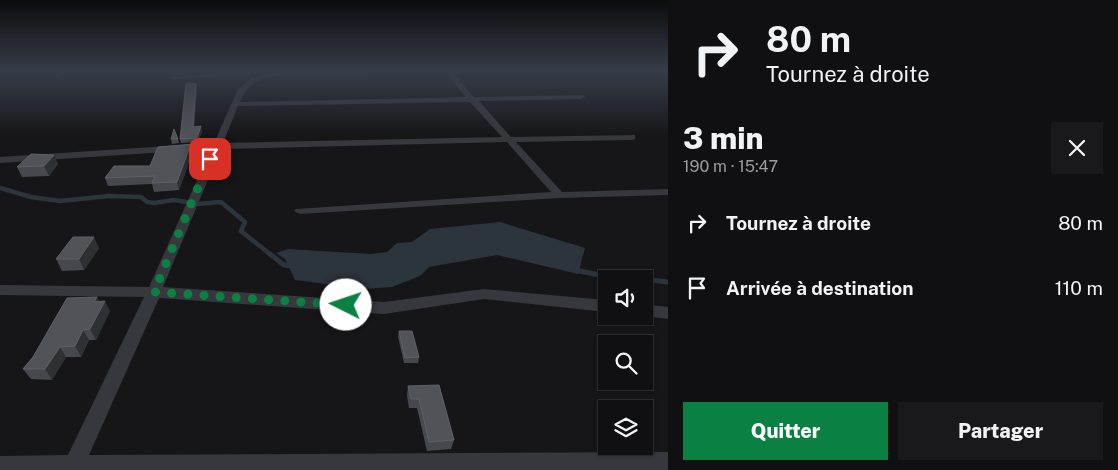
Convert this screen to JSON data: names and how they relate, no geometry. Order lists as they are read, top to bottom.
{
  "page": {
    "turn": ["80 m", "Tournez à droite"],
    "heading": ["3 min", "190 m · 15:47"],
    "list": [
      {
        "name": "Tournez à droite",
        "value": "80 m"
      },
      {
        "name": "Arrivée à destination",
        "value": "110 m"
      }
    ],
    "buttons": ["Quitter", "Partager"]
  }
}
